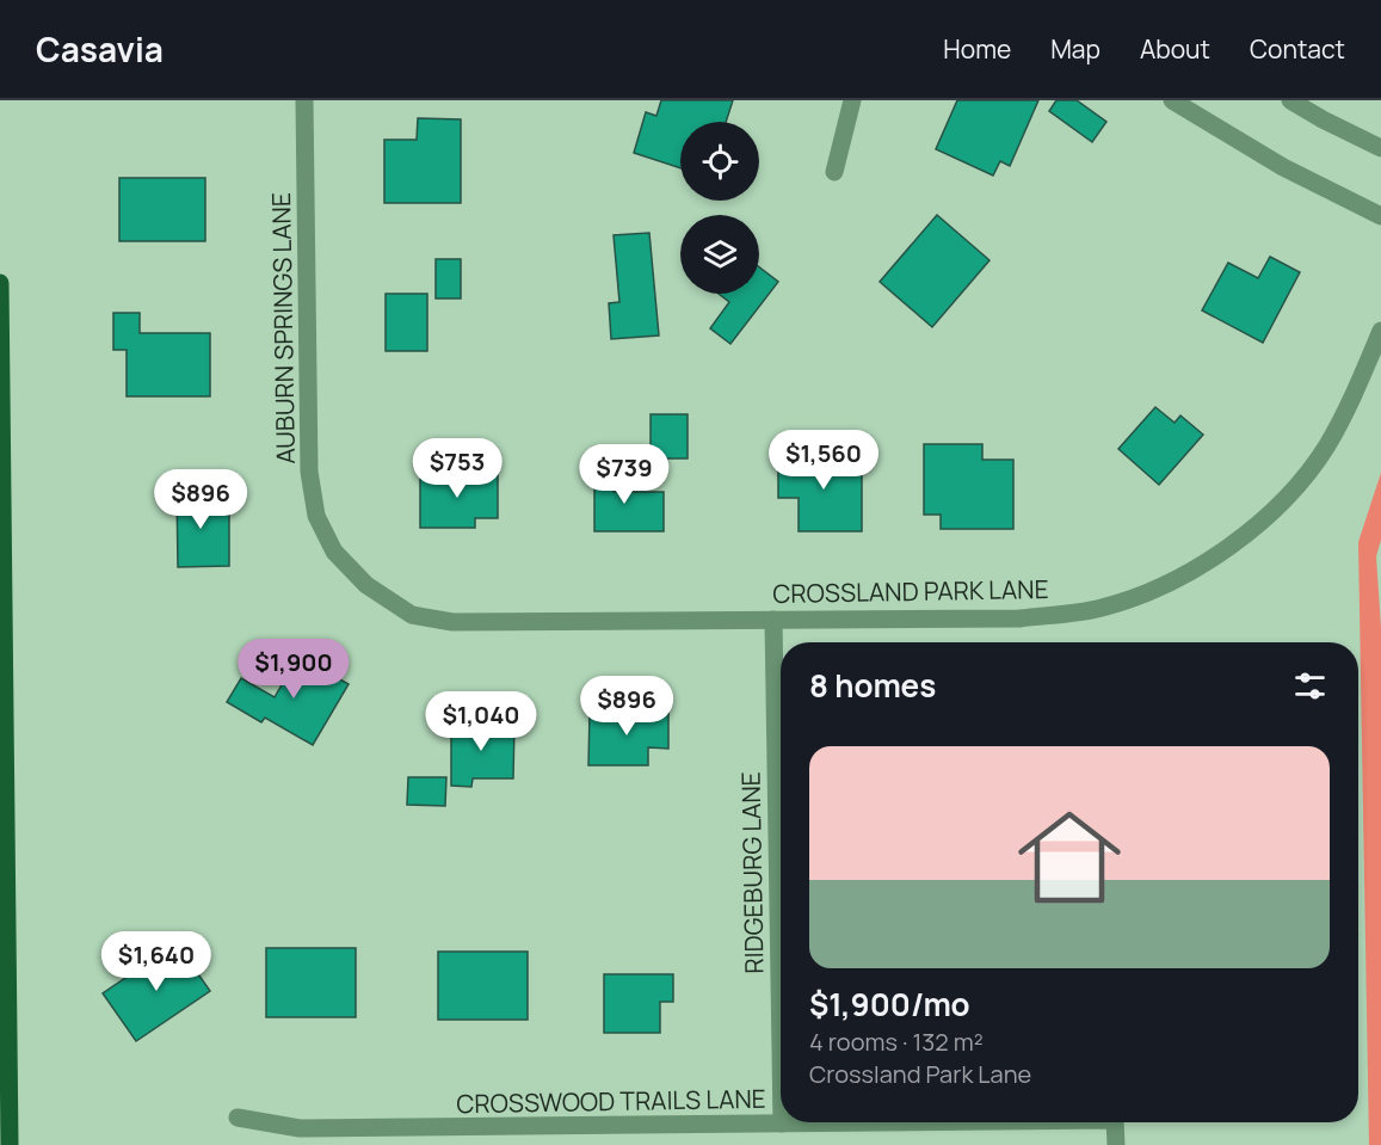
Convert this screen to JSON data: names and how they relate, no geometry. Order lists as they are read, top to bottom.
{
  "streets": {
    "street": [
      "AUBURN SPRINGS LANE",
      "CROSSLAND PARK LANE",
      "RIDGEBURG LANE",
      "CROSSWOOD TRAILS LANE"
    ]
  },
  "crossings": [
    ["AUBURN SPRINGS LANE", "CROSSLAND PARK LANE"],
    ["CROSSLAND PARK LANE", "RIDGEBURG LANE"]
  ],
  "page": {
    "header": "Casavia",
    "nav": [
      "Home",
      "Map",
      "About",
      "Contact"
    ],
    "price": [
      "$1,560",
      "$753",
      "$739",
      "$896",
      "$1,900",
      "$896",
      "$1,040",
      "$1,640"
    ],
    "heading": "8 homes",
    "list": [
      {
        "name": "$1,900/mo",
        "note": "4 rooms · 132 m² · Crossland Park Lane"
      }
    ]
  }
}
